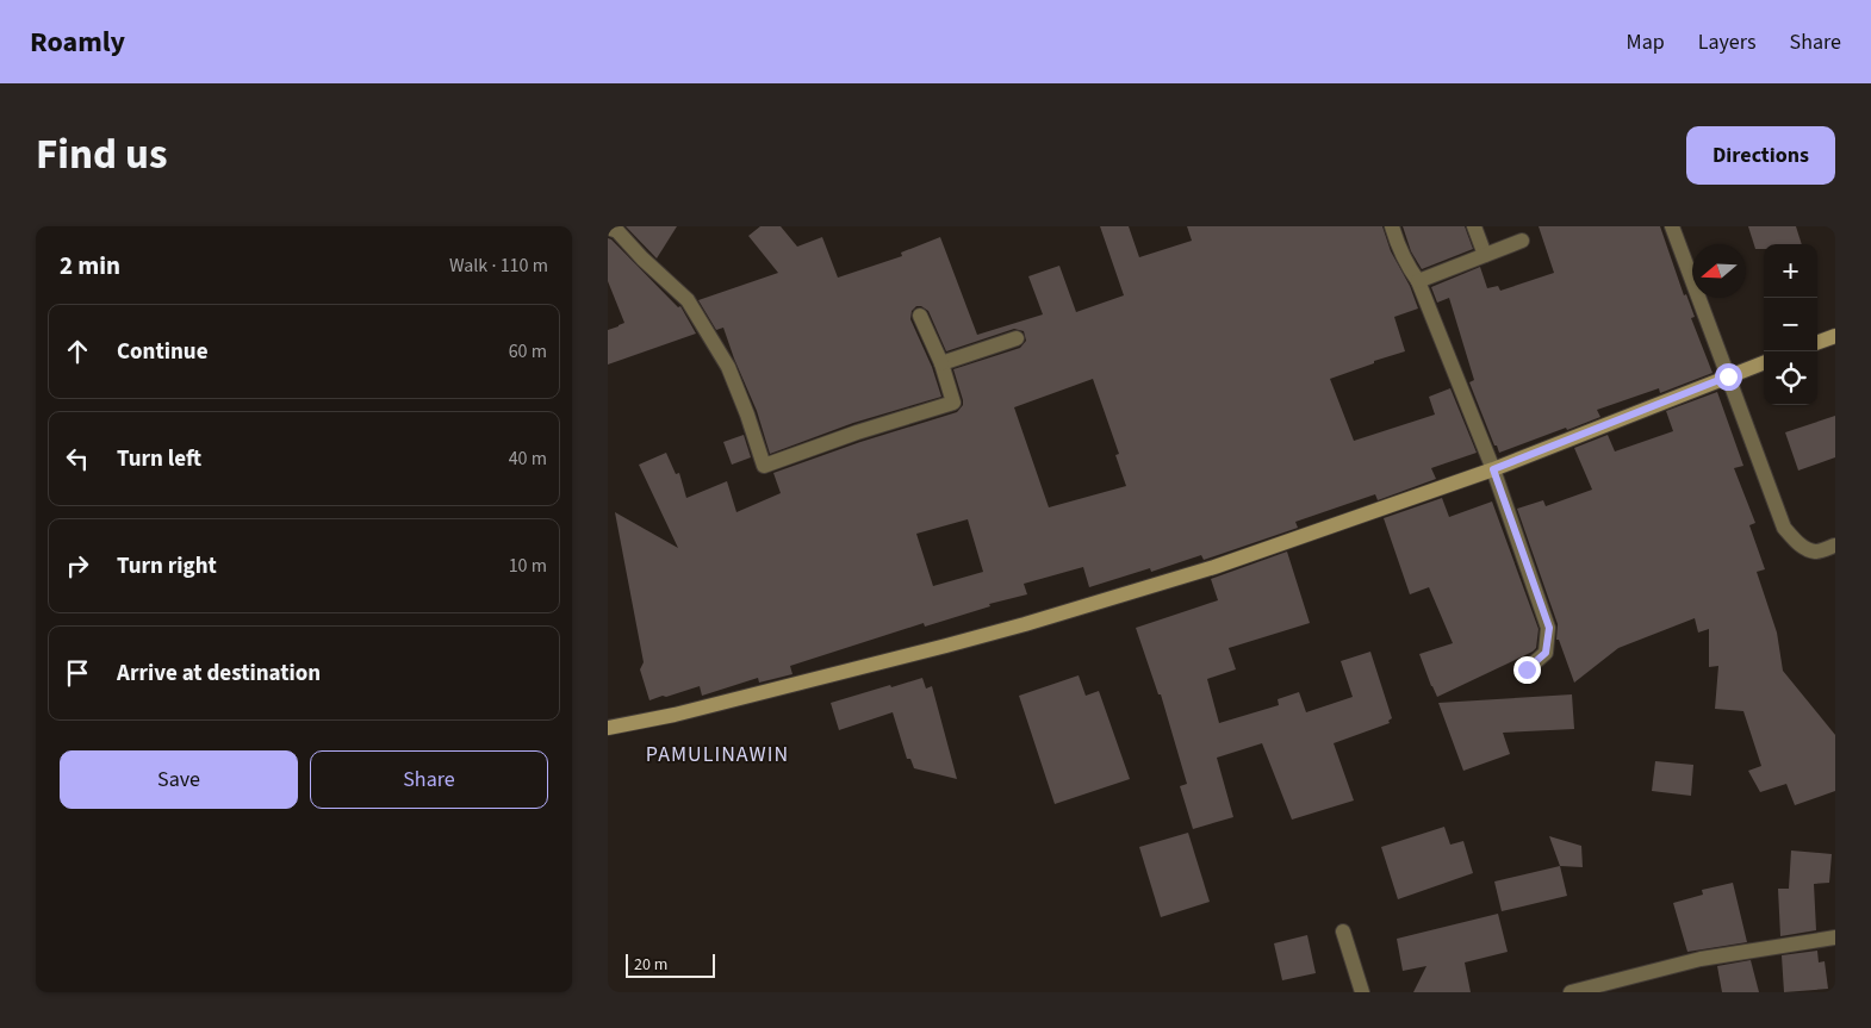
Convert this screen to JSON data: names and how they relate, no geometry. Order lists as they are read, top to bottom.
{
  "districts": ["PAMULINAWIN"],
  "scale_bar": "20 m",
  "north": "left",
  "page": {
    "header": "Roamly",
    "nav": ["Map", "Layers", "Share"],
    "title": "Find us",
    "buttons": [
      "Directions",
      ["Save", "Share"]
    ],
    "heading": ["2 min", "Walk · 110 m"],
    "map_buttons": ["+", "−"],
    "list": [
      ["Continue", "60 m"],
      ["Turn left", "40 m"],
      ["Turn right", "10 m"],
      "Arrive at destination"
    ],
    "scale": "20 m"
  }
}
